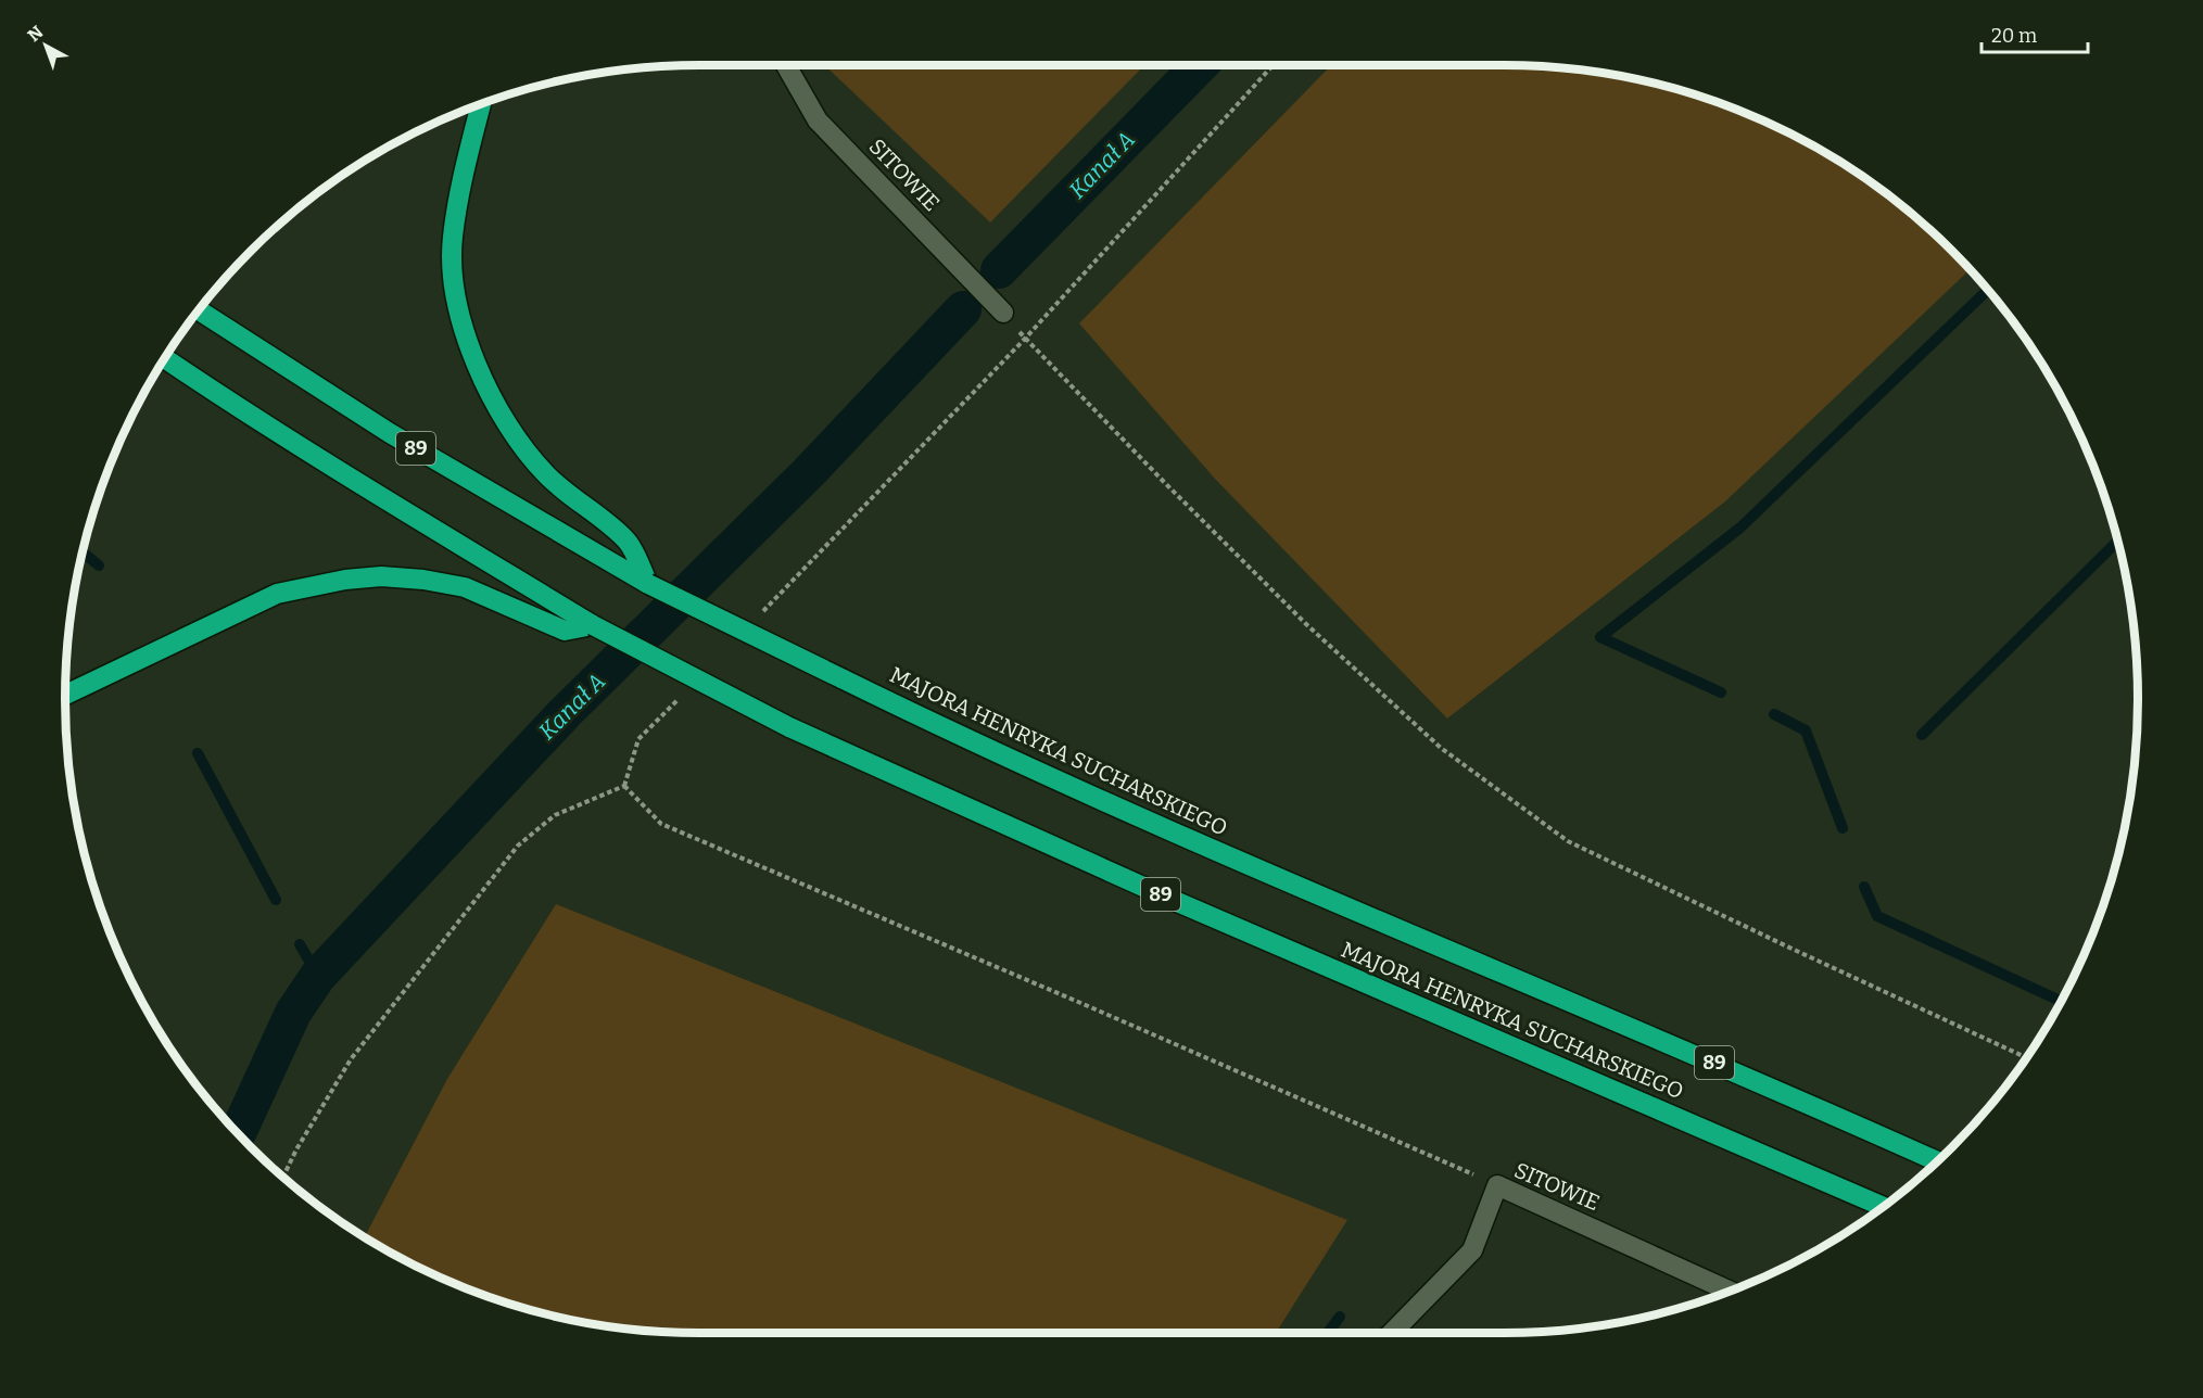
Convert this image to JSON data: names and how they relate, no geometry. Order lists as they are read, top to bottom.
{
  "streets": {
    "highway": ["89", "MAJORA HENRYKA SUCHARSKIEGO"],
    "street": ["SITOWIE"]
  },
  "water": ["Kanał A"],
  "scale_bar": "20 m",
  "north": "top left"
}
